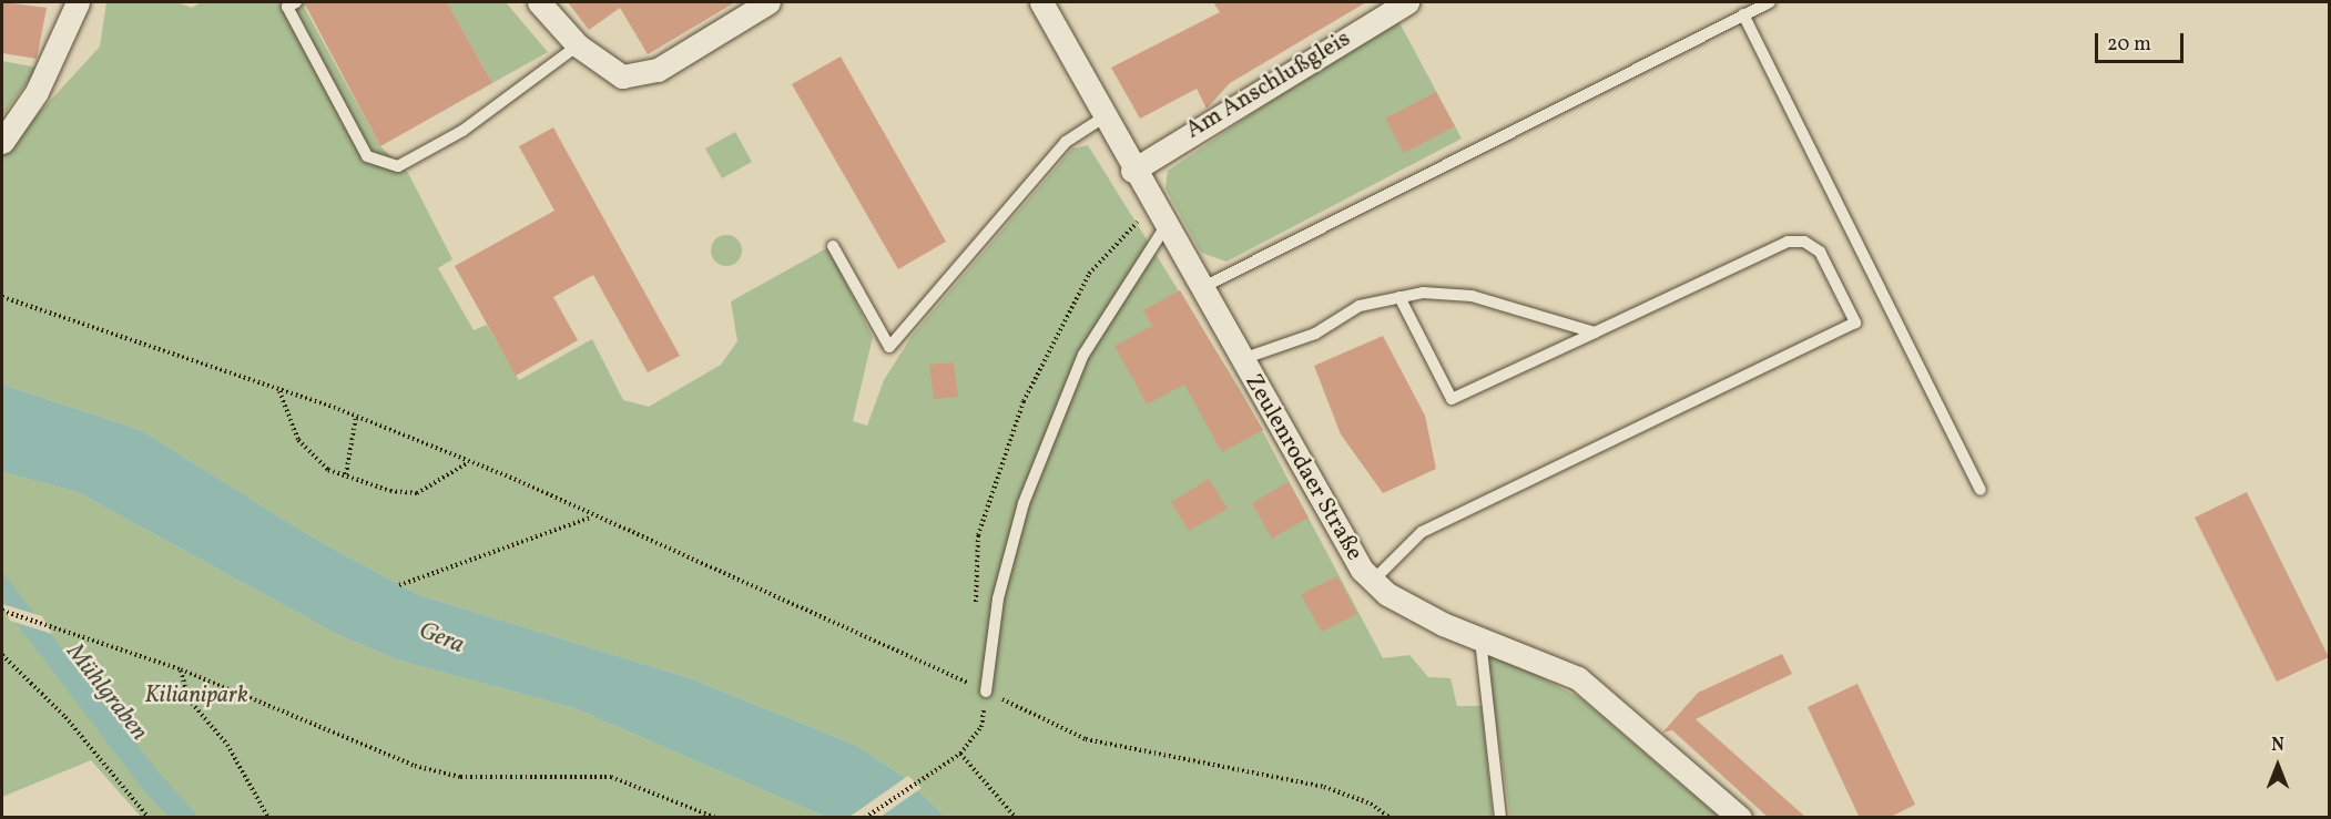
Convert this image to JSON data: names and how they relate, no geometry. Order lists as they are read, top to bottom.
{
  "streets": {
    "street": ["Am Anschlußgleis", "Zeulenrodaer Straße"]
  },
  "crossings": [
    ["Am Anschlußgleis", "Zeulenrodaer Straße"]
  ],
  "water": ["Gera", "Mühlgraben"],
  "parks": ["Kilianipark"],
  "scale_bar": "20 m",
  "north": "top"
}
